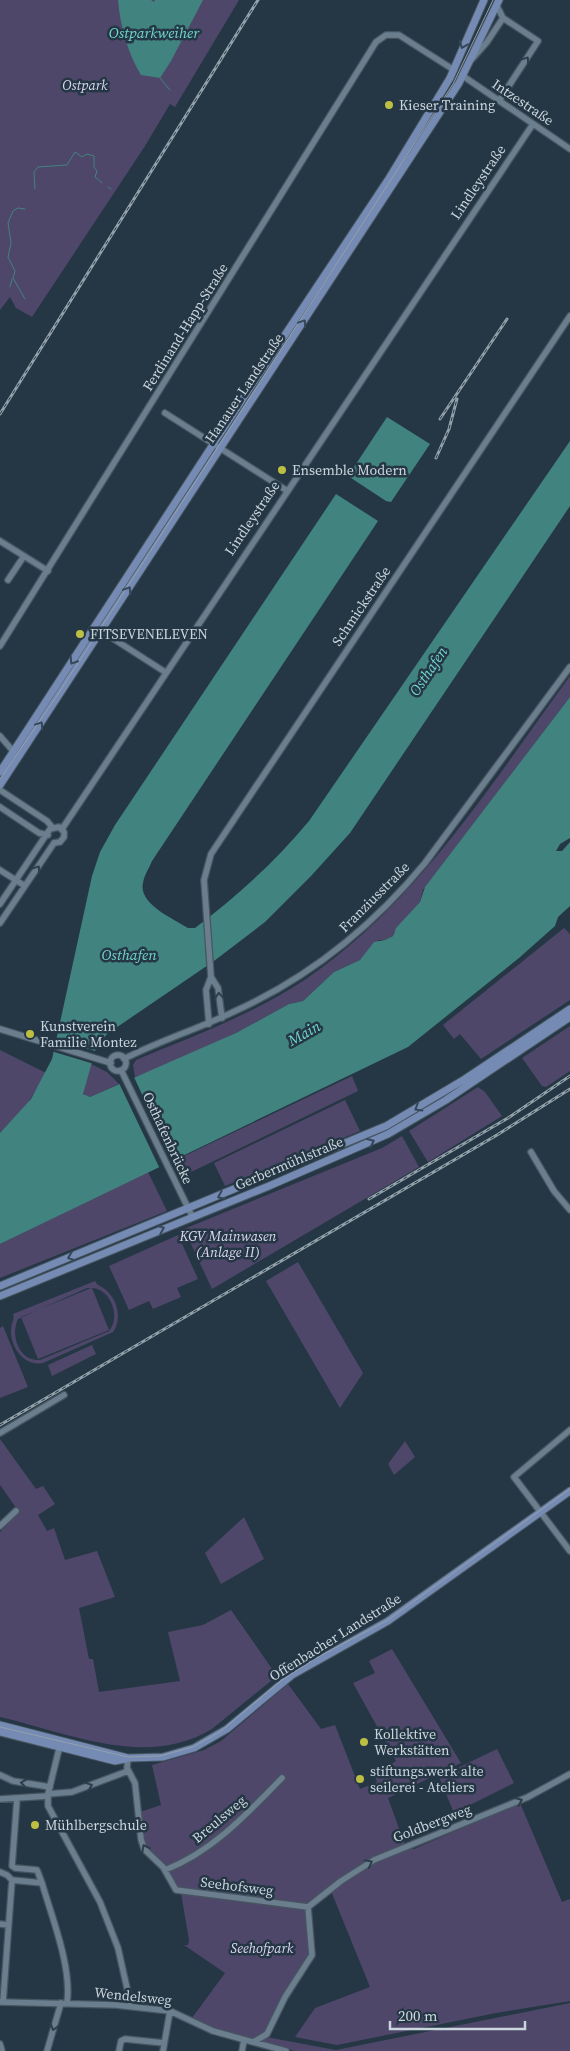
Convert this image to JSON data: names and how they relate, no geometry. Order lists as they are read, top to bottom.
{
  "streets": {
    "main road": ["Hanauer Landstraße", "Gerbermühlstraße", "Offenbacher Landstraße"],
    "street": [
      "Intzestraße",
      "Lindleystraße",
      "Ferdinand-Happ-Straße",
      "Schmickstraße",
      "Franziusstraße",
      "Osthafenbrücke",
      "Breulsweg",
      "Goldbergweg",
      "Seehofsweg",
      "Wendelsweg"
    ]
  },
  "crossings": [
    ["Intzestraße", "Lindleystraße"],
    ["Intzestraße", "Hanauer Landstraße"],
    ["Ferdinand-Happ-Straße", "Hanauer Landstraße"],
    ["Franziusstraße", "Osthafenbrücke"],
    ["Osthafenbrücke", "Gerbermühlstraße"],
    ["Breulsweg", "Seehofsweg"],
    ["Goldbergweg", "Seehofsweg"]
  ],
  "one_way": ["Goldbergweg"],
  "water": ["Ostparkweiher", "Osthafen", "Main"],
  "parks": ["Ostpark", "KGV Mainwasen (Anlage II)", "Seehofpark"],
  "places": [
    "Kieser Training",
    "Ensemble Modern",
    "FITSEVENELEVEN",
    "Kunstverein Familie Montez",
    "Kollektive Werkstätten",
    "stiftungs.werk alte seilerei - Ateliers",
    "Mühlbergschule"
  ],
  "scale_bar": "200 m"
}
